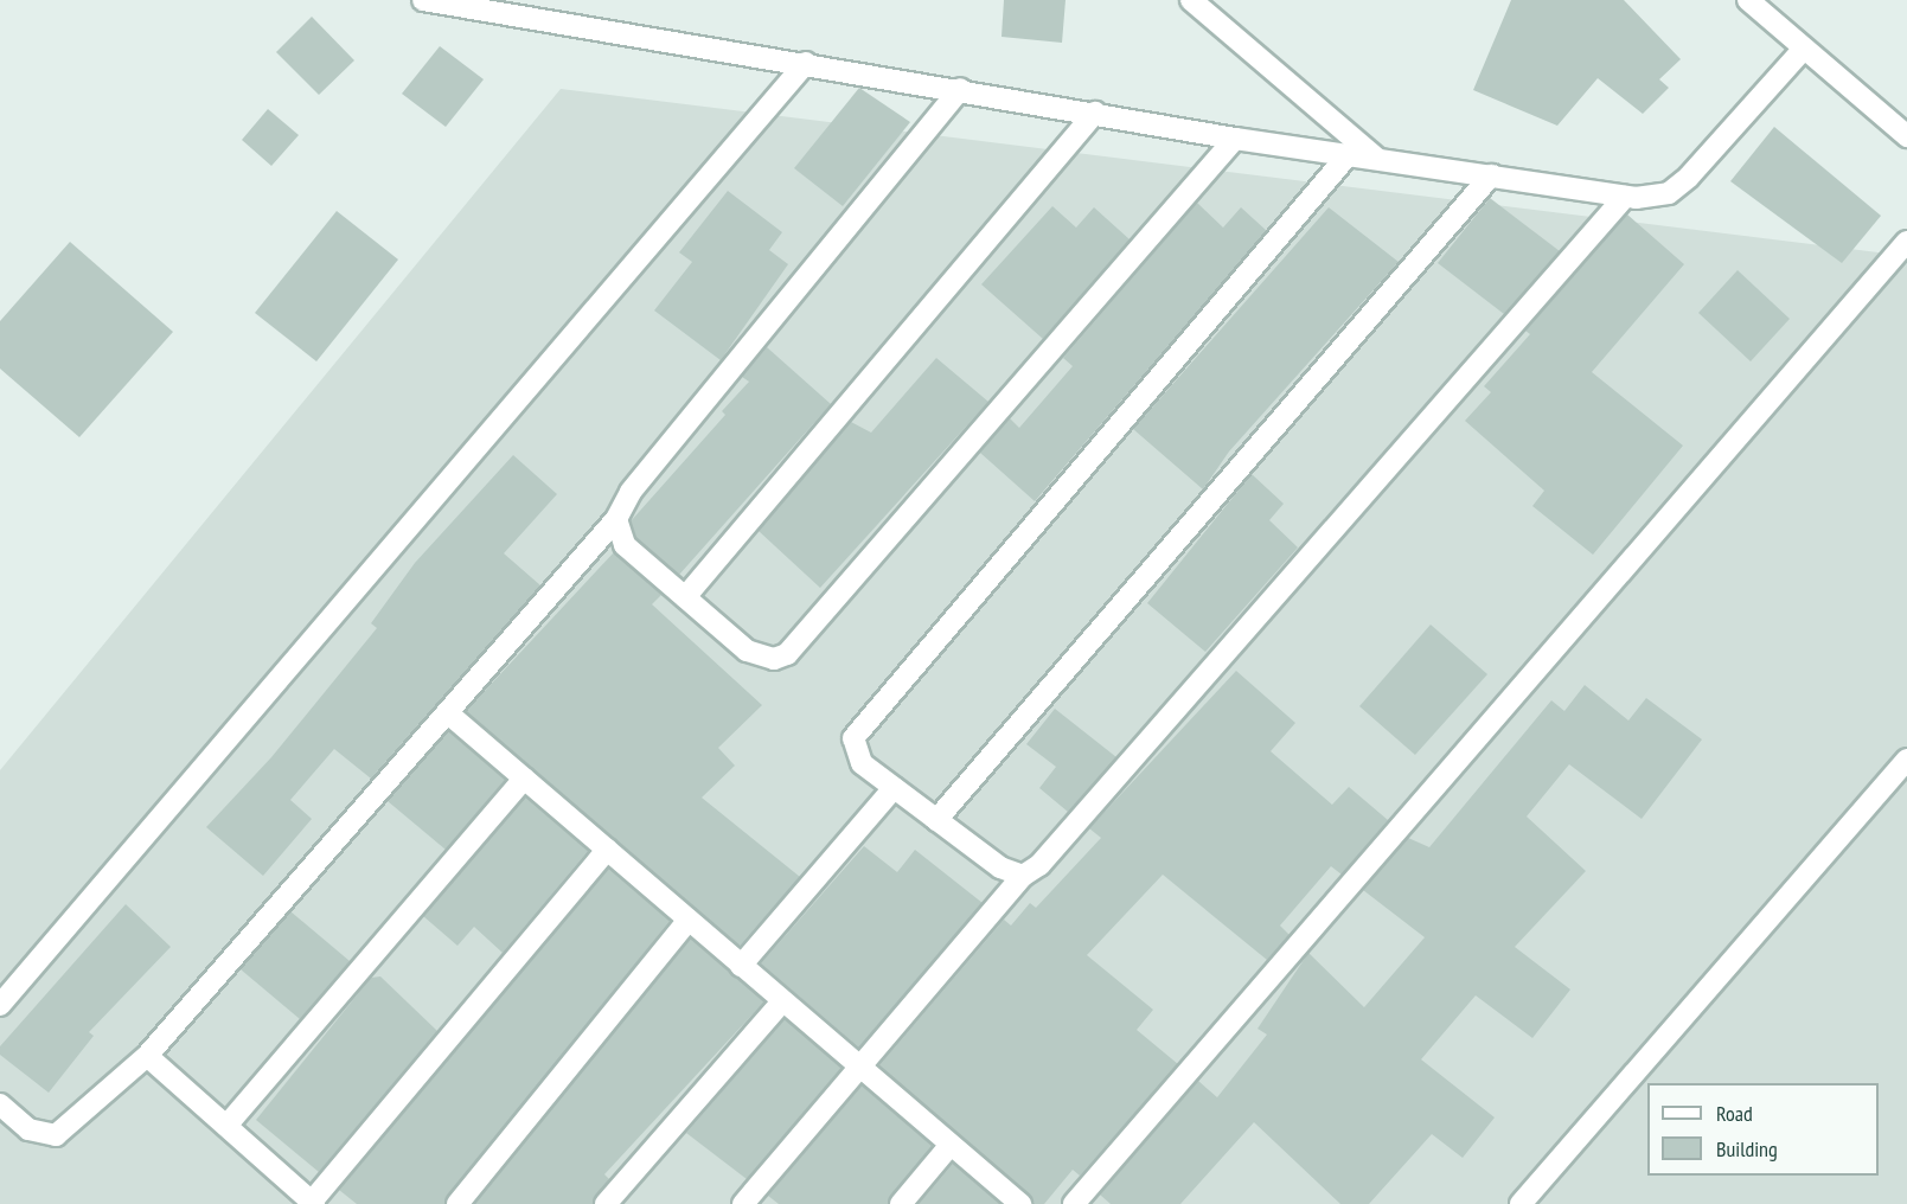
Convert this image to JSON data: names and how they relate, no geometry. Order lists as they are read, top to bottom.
{
  "legend": ["Road", "Building"]
}
